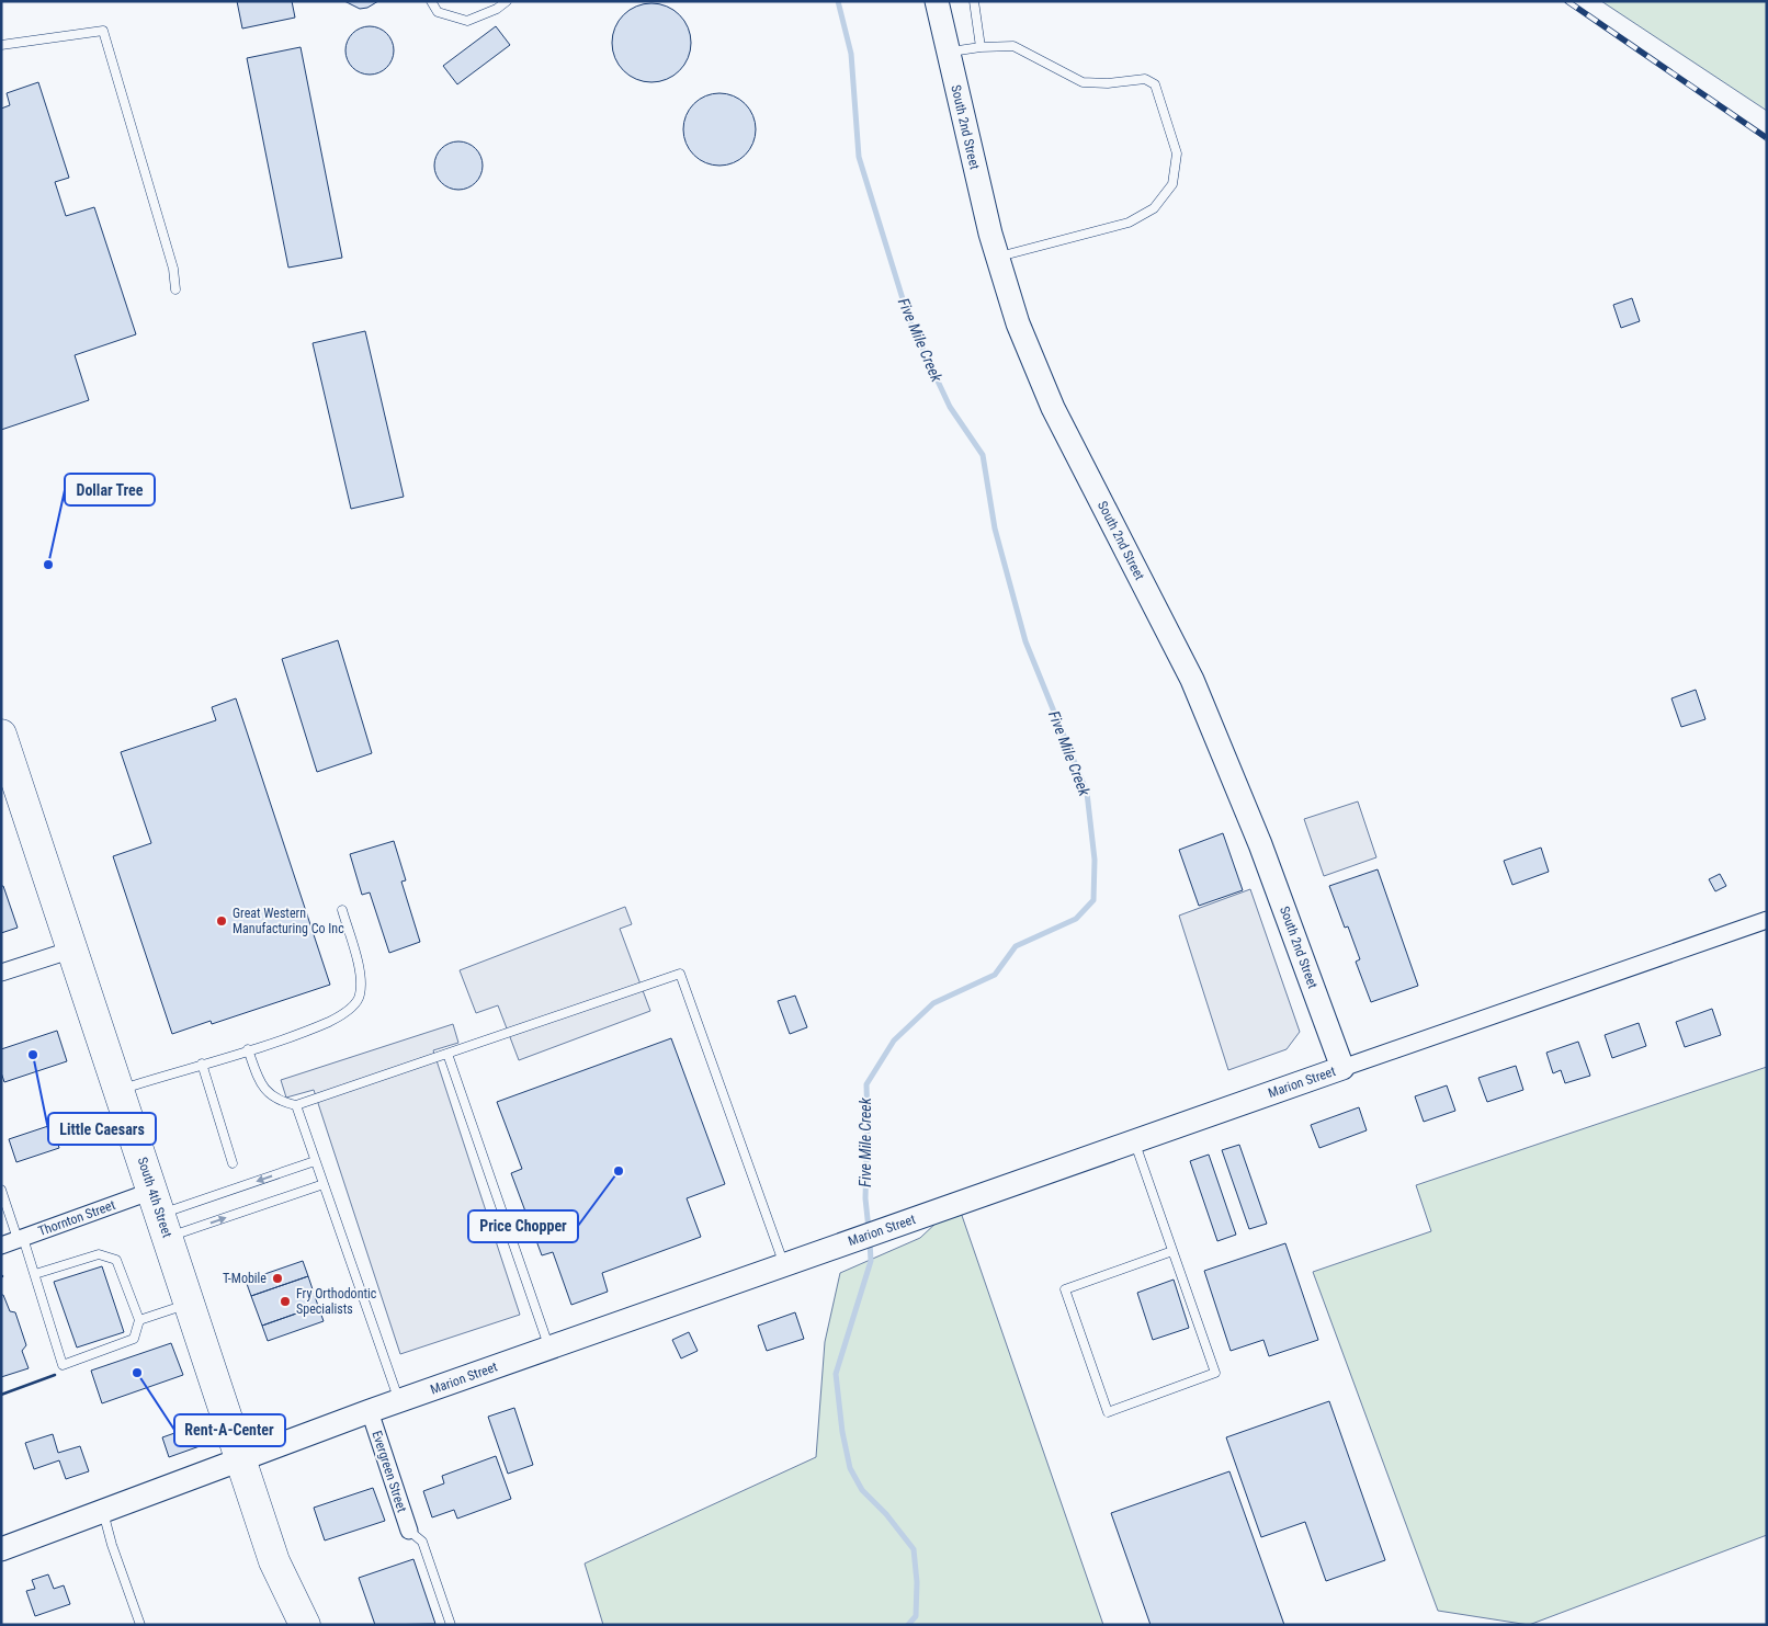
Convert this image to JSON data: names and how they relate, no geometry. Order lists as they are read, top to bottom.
{
  "streets": {
    "highway": ["South 4th Street"],
    "street": [
      "South 2nd Street",
      "Marion Street",
      "Thornton Street",
      "Evergreen Street"
    ]
  },
  "crossings": [
    ["South 2nd Street", "Marion Street"],
    ["Marion Street", "South 4th Street"],
    ["Marion Street", "Evergreen Street"],
    ["South 4th Street", "Thornton Street"]
  ],
  "water": ["Five Mile Creek"],
  "places": [
    "Dollar Tree",
    "Great Western Manufacturing Co Inc",
    "Little Caesars",
    "Price Chopper",
    "T-Mobile",
    "Fry Orthodontic Specialists",
    "Rent-A-Center"
  ]
}
